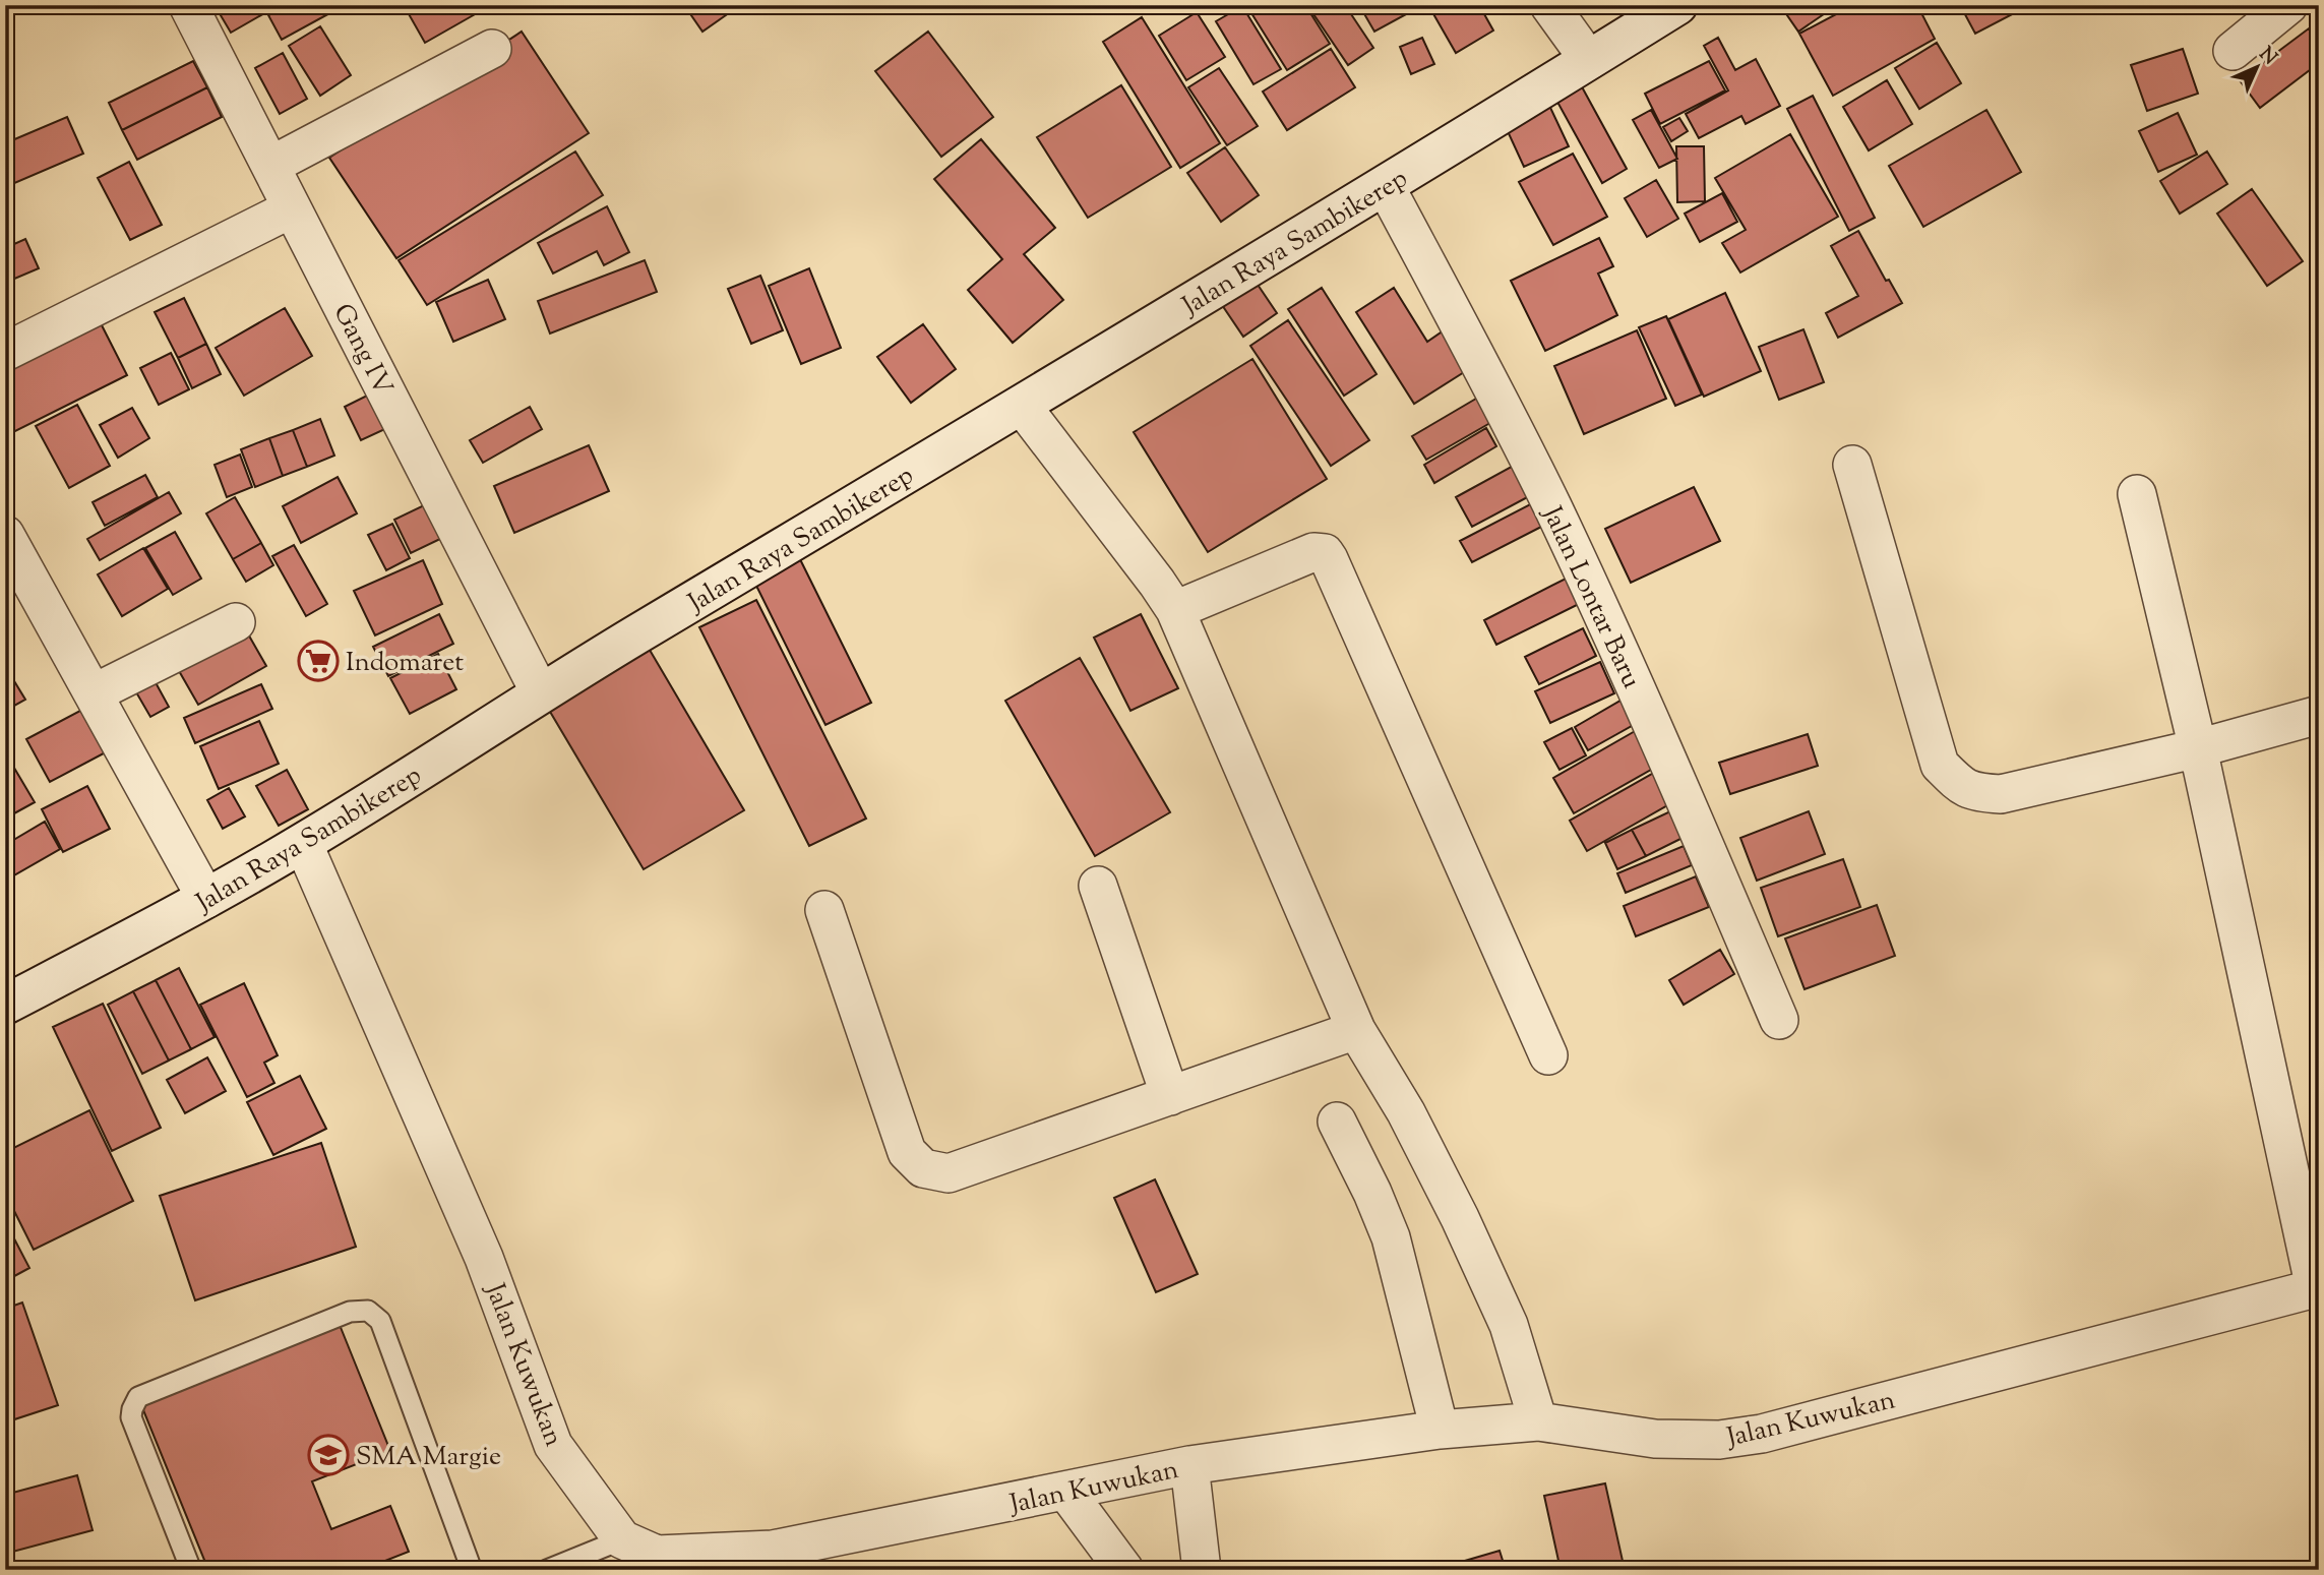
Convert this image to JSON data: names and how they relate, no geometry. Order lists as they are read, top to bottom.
{
  "streets": {
    "street": [
      "Jalan Raya Sambikerep",
      "Gang IV",
      "Jalan Lontar Baru",
      "Jalan Kuwukan"
    ]
  },
  "crossings": [
    ["Jalan Raya Sambikerep", "Gang IV"],
    ["Jalan Raya Sambikerep", "Jalan Lontar Baru"],
    ["Jalan Raya Sambikerep", "Jalan Kuwukan"]
  ],
  "places": {
    "supermarket": ["Indomaret"],
    "school or university": ["SMA Margie"]
  },
  "north": "top right"
}
